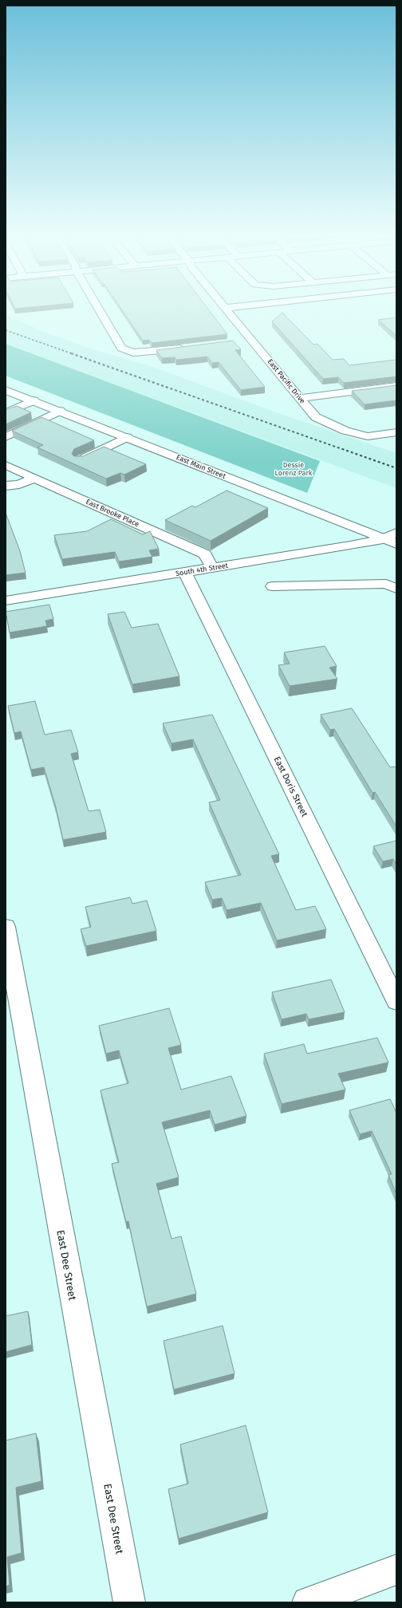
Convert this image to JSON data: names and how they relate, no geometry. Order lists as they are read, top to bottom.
{
  "streets": {
    "street": [
      "East Pacific Drive",
      "East Main Street",
      "East Brooke Place",
      "South 4th Street",
      "East Doris Street",
      "East Dee Street"
    ]
  },
  "crossings": [
    ["East Main Street", "South 4th Street"],
    ["East Brooke Place", "South 4th Street"],
    ["South 4th Street", "East Doris Street"]
  ],
  "parks": ["Dessie Lorenz Park"]
}
